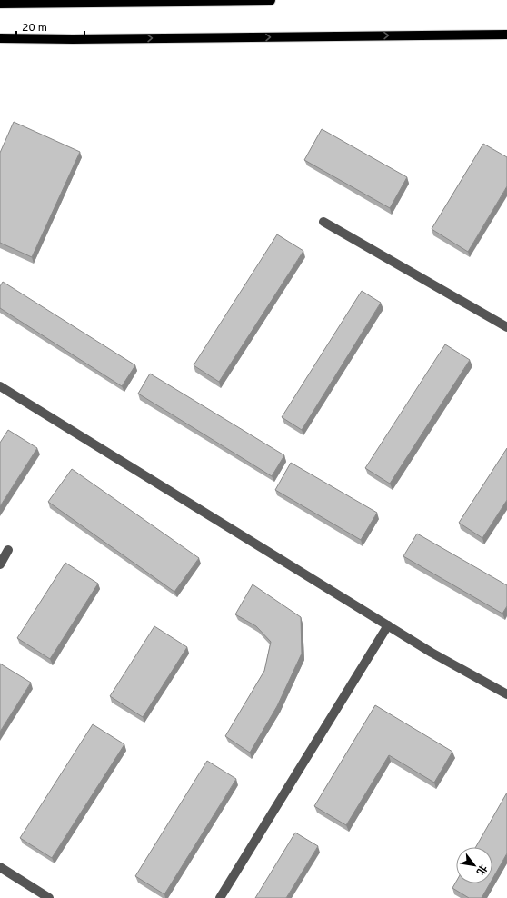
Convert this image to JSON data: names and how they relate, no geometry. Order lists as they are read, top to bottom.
{
  "scale_bar": "20 m",
  "north": "bottom right"
}
